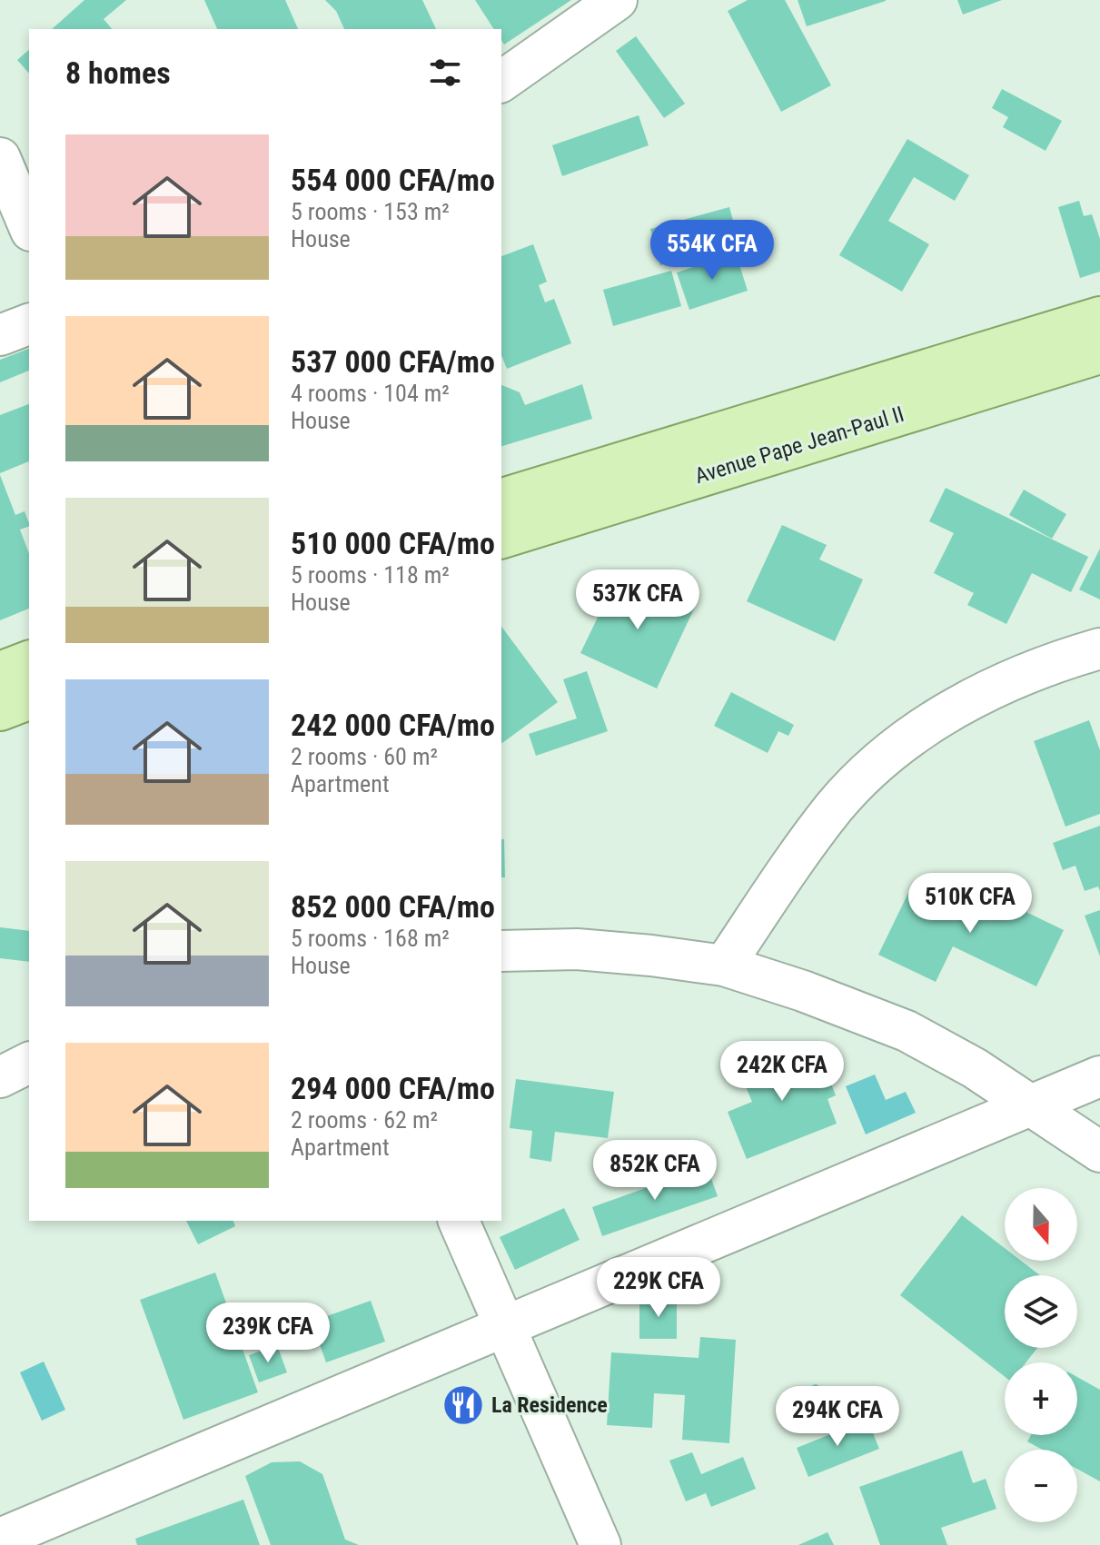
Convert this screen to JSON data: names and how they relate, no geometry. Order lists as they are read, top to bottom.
{
  "streets": {
    "main road": ["Avenue Pape Jean-Paul II"]
  },
  "places": {
    "restaurant": ["La Residence"]
  },
  "north": "bottom",
  "page": {
    "heading": "8 homes",
    "list": [
      {
        "name": "554 000 CFA/mo",
        "note": "5 rooms · 153 m² · House"
      },
      {
        "name": "537 000 CFA/mo",
        "note": "4 rooms · 104 m² · House"
      },
      {
        "name": "510 000 CFA/mo",
        "note": "5 rooms · 118 m² · House"
      },
      {
        "name": "242 000 CFA/mo",
        "note": "2 rooms · 60 m² · Apartment"
      },
      {
        "name": "852 000 CFA/mo",
        "note": "5 rooms · 168 m² · House"
      },
      {
        "name": "294 000 CFA/mo",
        "note": "2 rooms · 62 m² · Apartment"
      }
    ],
    "price": [
      "554K CFA",
      "537K CFA",
      "510K CFA",
      "242K CFA",
      "852K CFA",
      "229K CFA",
      "239K CFA",
      "294K CFA"
    ],
    "map_buttons": ["+", "−"]
  }
}
